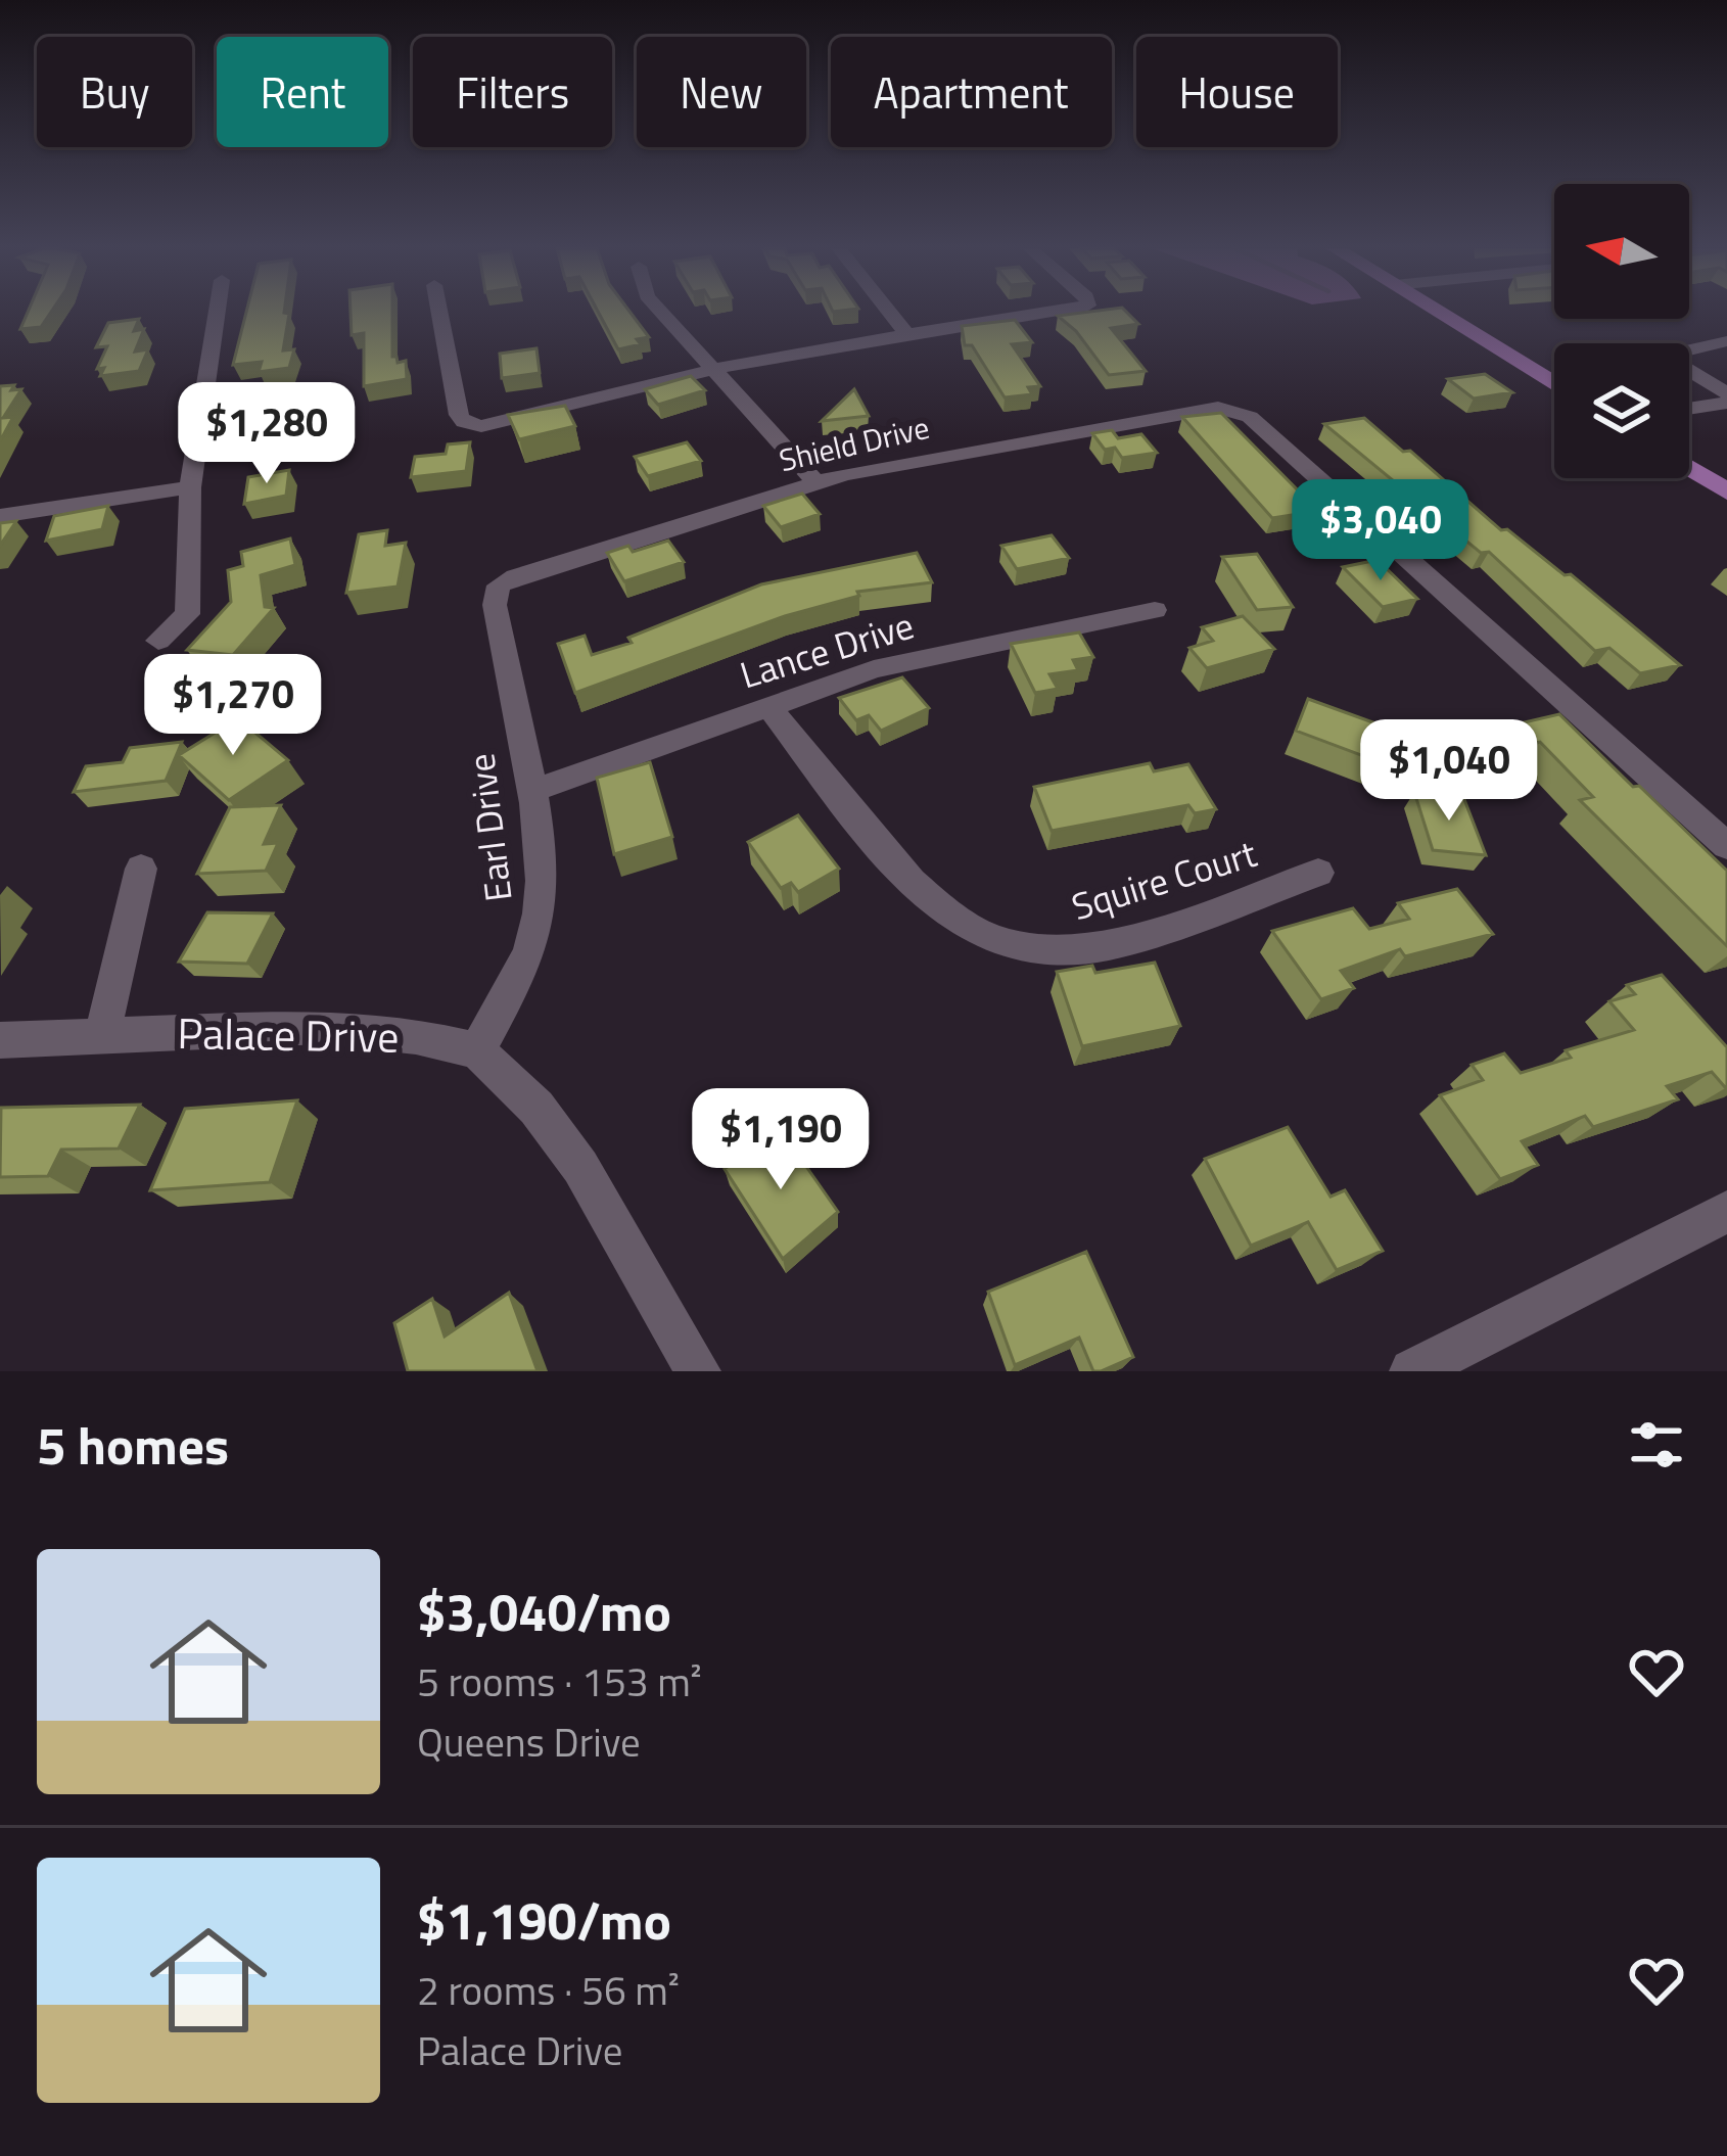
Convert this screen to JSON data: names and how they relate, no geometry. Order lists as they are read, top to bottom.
{
  "streets": {
    "street": [
      "Shield Drive",
      "Lance Drive",
      "Earl Drive",
      "Squire Court",
      "Palace Drive"
    ]
  },
  "crossings": [
    ["Shield Drive", "Earl Drive"],
    ["Lance Drive", "Earl Drive"],
    ["Lance Drive", "Squire Court"],
    ["Earl Drive", "Palace Drive"]
  ],
  "north": "left",
  "page": {
    "chip": [
      "Buy",
      "Rent",
      "Filters",
      "New",
      "Apartment",
      "House"
    ],
    "price": [
      "$1,280",
      "$3,040",
      "$1,270",
      "$1,040",
      "$1,190"
    ],
    "heading": "5 homes",
    "list": [
      {
        "name": "$3,040/mo",
        "note": "5 rooms · 153 m² · Queens Drive"
      },
      {
        "name": "$1,190/mo",
        "note": "2 rooms · 56 m² · Palace Drive"
      }
    ]
  }
}
